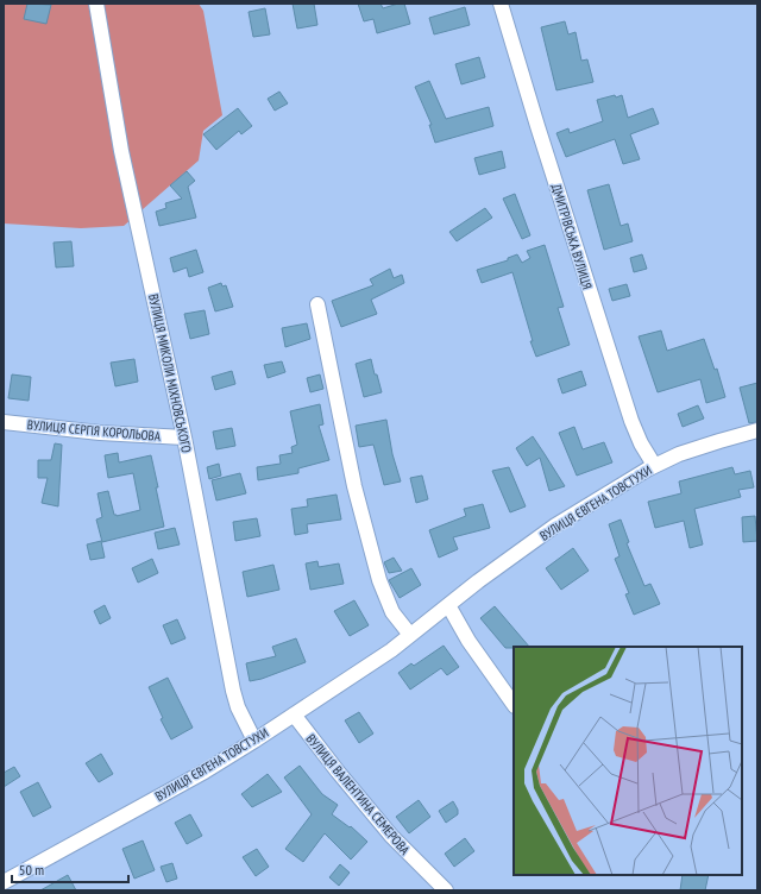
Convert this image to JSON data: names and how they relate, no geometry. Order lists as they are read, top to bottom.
{
  "streets": {
    "street": [
      "ДМИТРІВСЬКА ВУЛИЦЯ",
      "ВУЛИЦЯ МИКОЛИ МІХНОВСЬКОГО",
      "ВУЛИЦЯ СЕРГІЯ КОРОЛЬОВА",
      "ВУЛИЦЯ ЄВГЕНА ТОВСТУХИ",
      "ВУЛИЦЯ ВАЛЕНТИНА СЕМЕРОВА"
    ]
  },
  "crossings": [
    ["ДМИТРІВСЬКА ВУЛИЦЯ", "ВУЛИЦЯ ЄВГЕНА ТОВСТУХИ"],
    ["ВУЛИЦЯ МИКОЛИ МІХНОВСЬКОГО", "ВУЛИЦЯ СЕРГІЯ КОРОЛЬОВА"],
    ["ВУЛИЦЯ МИКОЛИ МІХНОВСЬКОГО", "ВУЛИЦЯ ЄВГЕНА ТОВСТУХИ"],
    ["ВУЛИЦЯ ЄВГЕНА ТОВСТУХИ", "ВУЛИЦЯ ВАЛЕНТИНА СЕМЕРОВА"]
  ],
  "scale_bar": "50 m"
}
